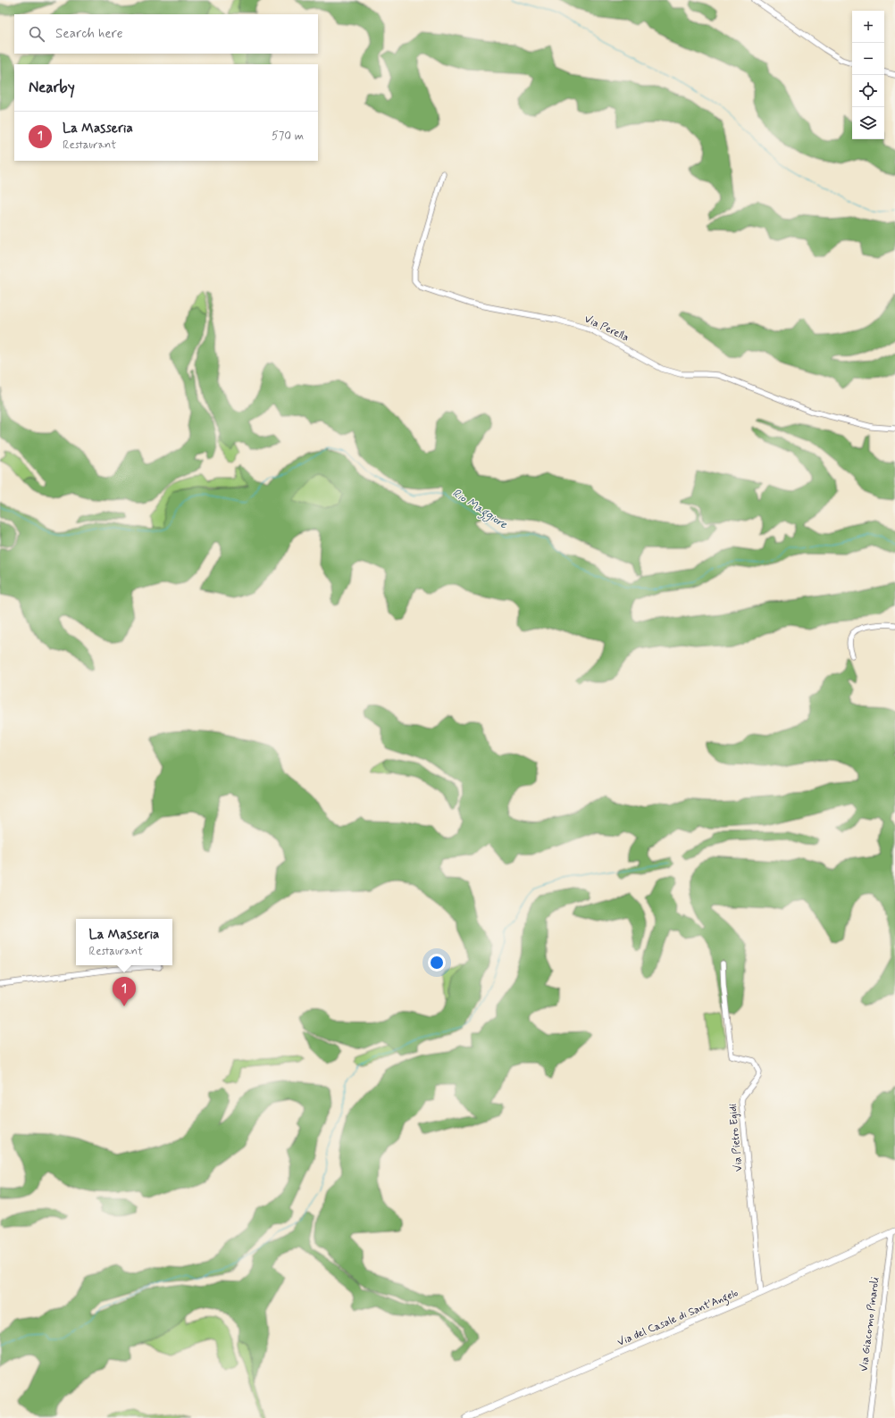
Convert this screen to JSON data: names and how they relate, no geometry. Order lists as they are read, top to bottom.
{
  "streets": {
    "main road": ["Via del Casale di Sant'Angelo"],
    "street": ["Via Perella", "Via Pietro Egidi", "Via Giacomo Pinaroli"]
  },
  "crossings": [
    ["Via Pietro Egidi", "Via del Casale di Sant'Angelo"],
    ["Via del Casale di Sant'Angelo", "Via Giacomo Pinaroli"]
  ],
  "water": ["Rio Maggiore"],
  "page": {
    "map_buttons": ["+", "−"],
    "search": "Search here",
    "heading": "Nearby",
    "list": [
      {
        "mark": "1",
        "name": "La Masseria",
        "note": "Restaurant",
        "value": "570 m"
      }
    ],
    "popup": ["La Masseria", "Restaurant"],
    "pins": "1"
  }
}
